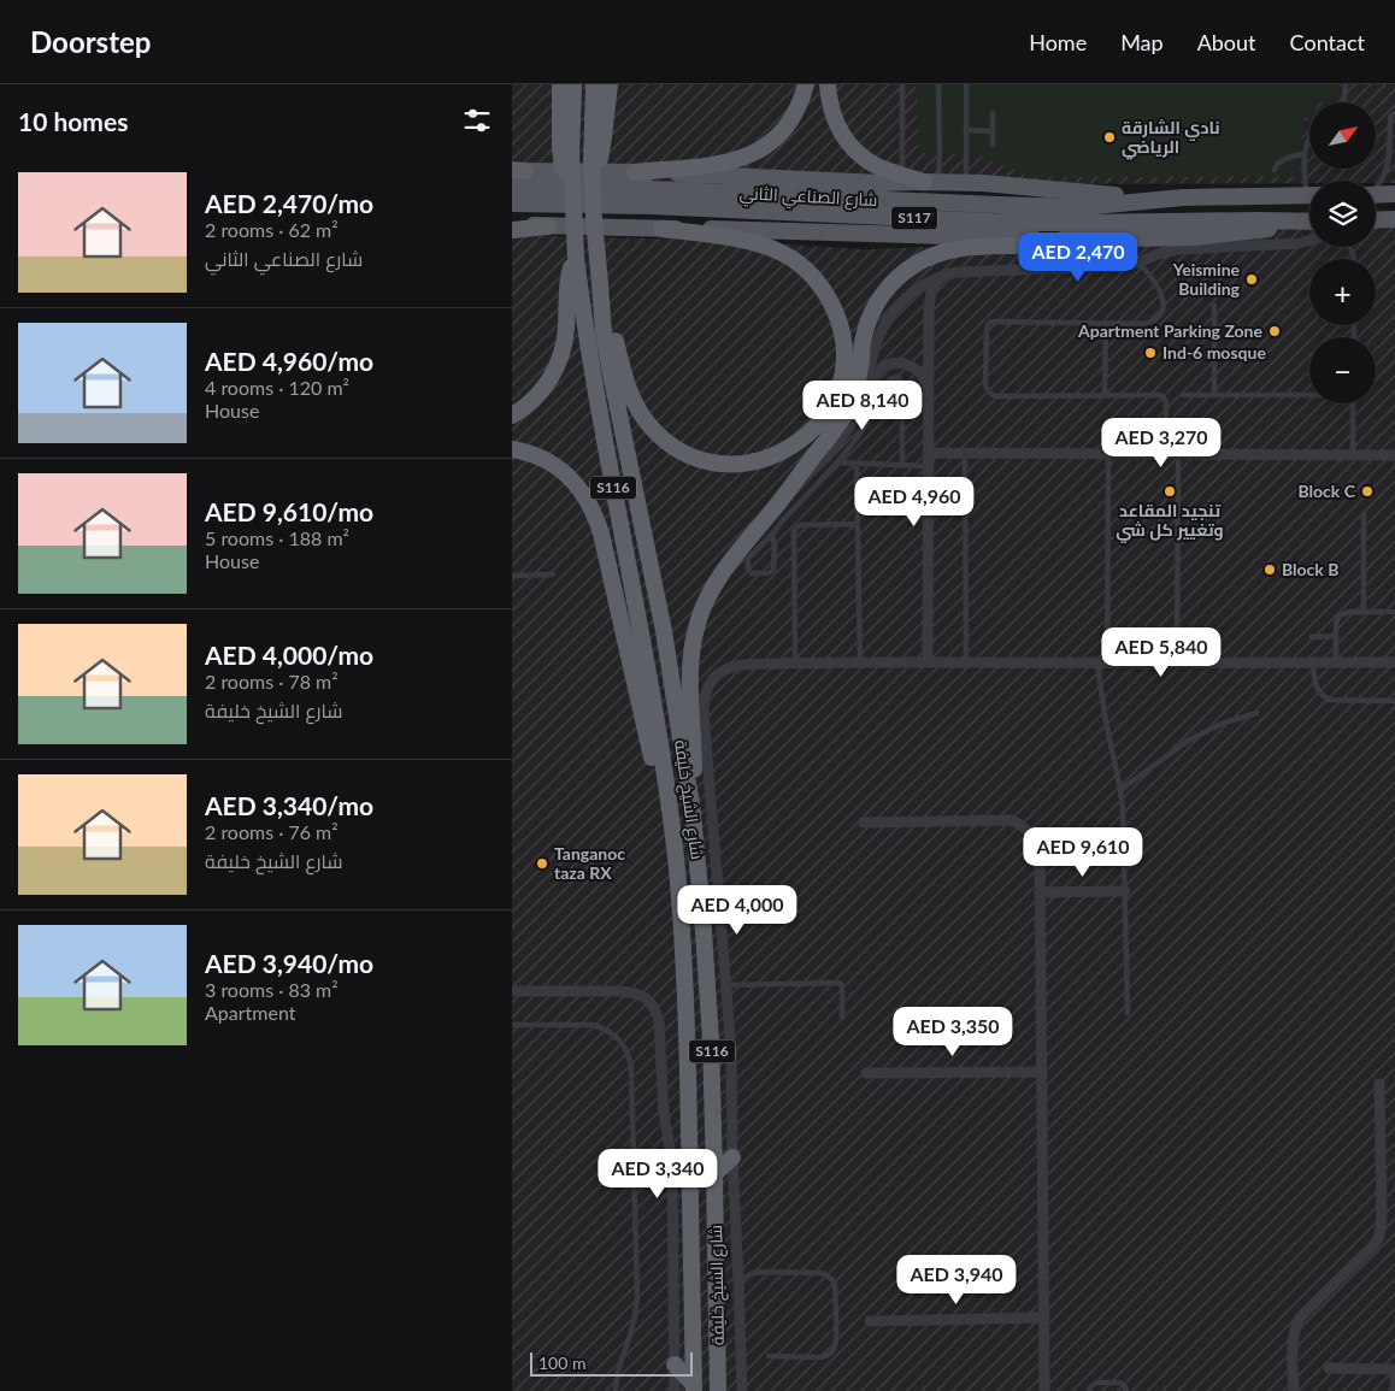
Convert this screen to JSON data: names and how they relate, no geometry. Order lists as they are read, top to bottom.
{
  "streets": {
    "highway": ["S116", "شارع الشيخ خليفة"],
    "main road": ["شارع الصناعي الثاني", "S117"]
  },
  "crossings": [
    ["S116", "شارع الشيخ خليفة"]
  ],
  "places": [
    "نادي الشارقة الرياضي",
    "Yeismine Building",
    "Apartment Parking Zone",
    "Ind-6 mosque",
    "تنجيد المقاعد وتغيير كل شي",
    "Block C",
    "Block B",
    "Tanganoc taza RX"
  ],
  "scale_bar": "100 m",
  "north": "top right",
  "page": {
    "header": "Doorstep",
    "nav": [
      "Home",
      "Map",
      "About",
      "Contact"
    ],
    "heading": "10 homes",
    "map_buttons": ["+", "−"],
    "list": [
      {
        "name": "AED 2,470/mo",
        "note": "2 rooms · 62 m² · شارع الصناعي الثاني"
      },
      {
        "name": "AED 4,960/mo",
        "note": "4 rooms · 120 m² · House"
      },
      {
        "name": "AED 9,610/mo",
        "note": "5 rooms · 188 m² · House"
      },
      {
        "name": "AED 4,000/mo",
        "note": "2 rooms · 78 m² · شارع الشيخ خليفة"
      },
      {
        "name": "AED 3,340/mo",
        "note": "2 rooms · 76 m² · شارع الشيخ خليفة"
      },
      {
        "name": "AED 3,940/mo",
        "note": "3 rooms · 83 m² · Apartment"
      }
    ],
    "price": [
      "AED 2,470",
      "AED 8,140",
      "AED 3,270",
      "AED 4,960",
      "AED 5,840",
      "AED 9,610",
      "AED 4,000",
      "AED 3,350",
      "AED 3,340",
      "AED 3,940"
    ],
    "scale": "100 m"
  }
}
